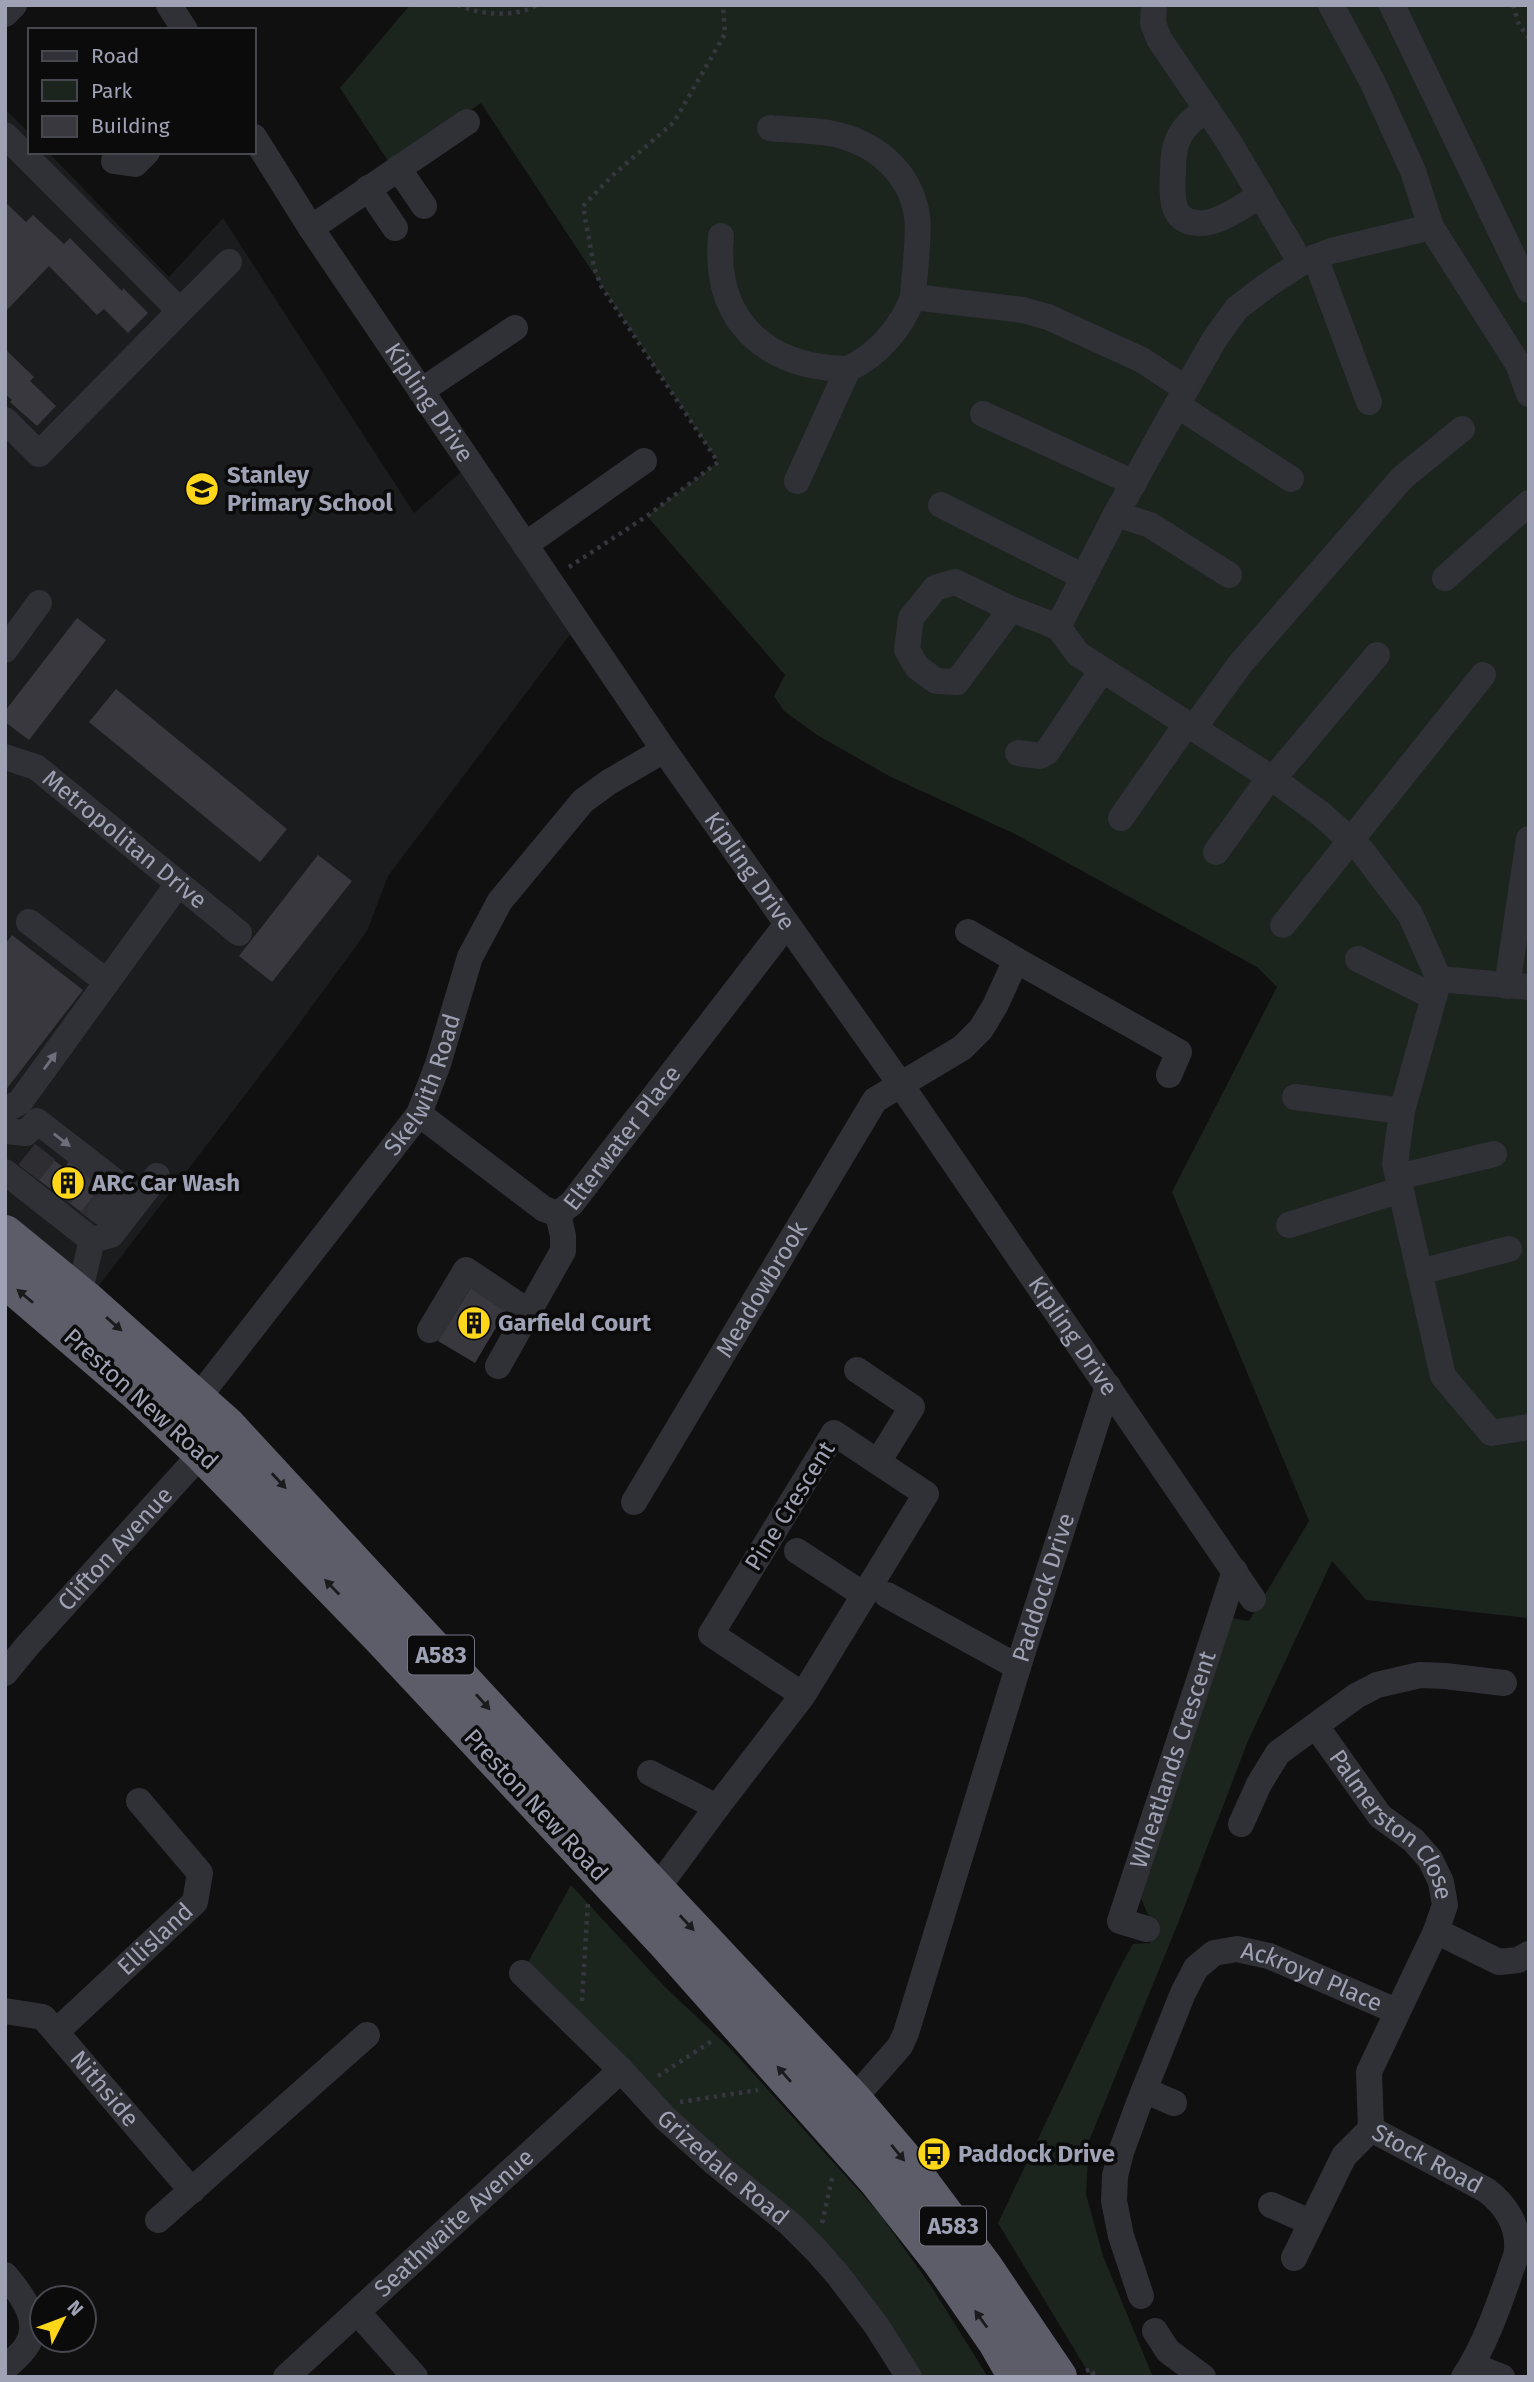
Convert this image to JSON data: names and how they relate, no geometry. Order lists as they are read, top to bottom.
{
  "streets": {
    "highway": ["Preston New Road", "A583"],
    "street": [
      "Kipling Drive",
      "Metropolitan Drive",
      "Skelwith Road",
      "Elterwater Place",
      "Meadowbrook",
      "Pine Crescent",
      "Clifton Avenue",
      "Paddock Drive",
      "Wheatlands Crescent",
      "Palmerston Close",
      "Ellisland",
      "Ackroyd Place",
      "Nithside",
      "Stock Road",
      "Grizedale Road",
      "Seathwaite Avenue"
    ]
  },
  "crossings": [
    ["Kipling Drive", "Skelwith Road"],
    ["Kipling Drive", "Elterwater Place"],
    ["Kipling Drive", "Meadowbrook"],
    ["Kipling Drive", "Paddock Drive"],
    ["Kipling Drive", "Wheatlands Crescent"],
    ["Skelwith Road", "Preston New Road"],
    ["Preston New Road", "Clifton Avenue"],
    ["Preston New Road", "Paddock Drive"],
    ["Palmerston Close", "Stock Road"],
    ["Ellisland", "Nithside"],
    ["Ackroyd Place", "Stock Road"],
    ["Grizedale Road", "Seathwaite Avenue"]
  ],
  "places": {
    "school or university": ["Stanley Primary School"],
    "building": ["ARC Car Wash", "Garfield Court"],
    "bus stop": ["Paddock Drive"]
  },
  "legend": ["Road", "Park", "Building"],
  "north": "top right"
}
